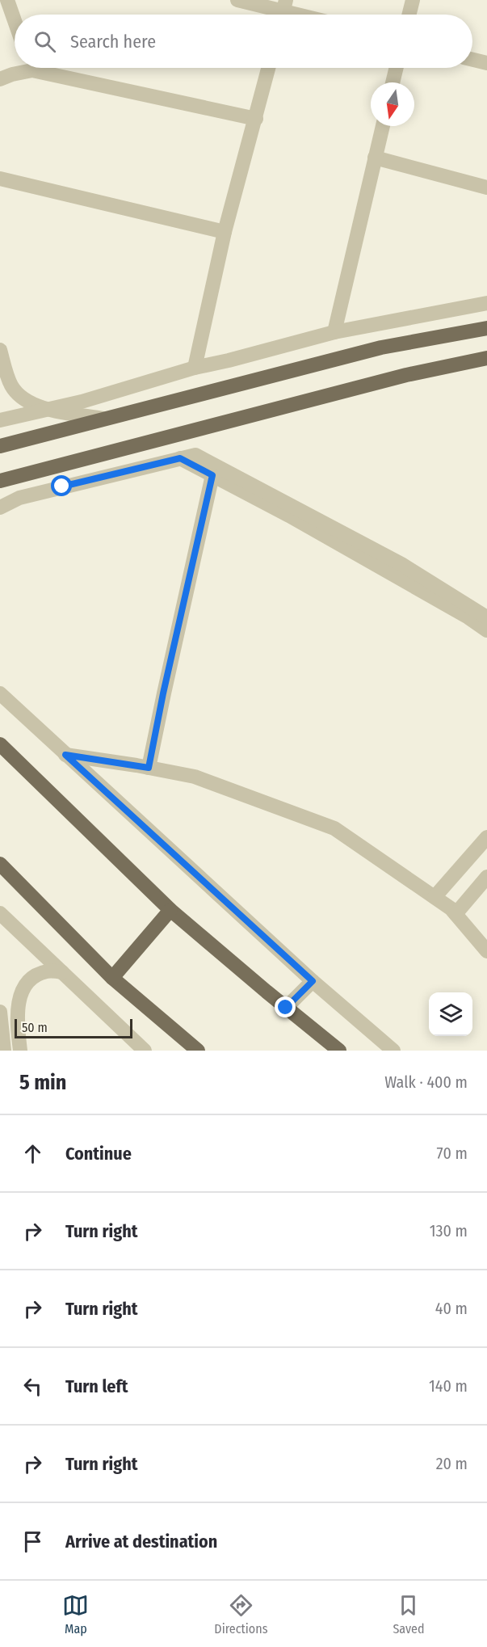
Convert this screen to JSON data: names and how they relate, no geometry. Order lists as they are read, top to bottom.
{
  "scale_bar": "50 m",
  "north": "bottom",
  "page": {
    "search": "Search here",
    "scale": "50 m",
    "heading": ["5 min", "Walk · 400 m"],
    "list": [
      ["Continue", "70 m"],
      ["Turn right", "130 m"],
      ["Turn right", "40 m"],
      ["Turn left", "140 m"],
      ["Turn right", "20 m"],
      "Arrive at destination"
    ],
    "nav": ["Map", "Directions", "Saved"]
  }
}
